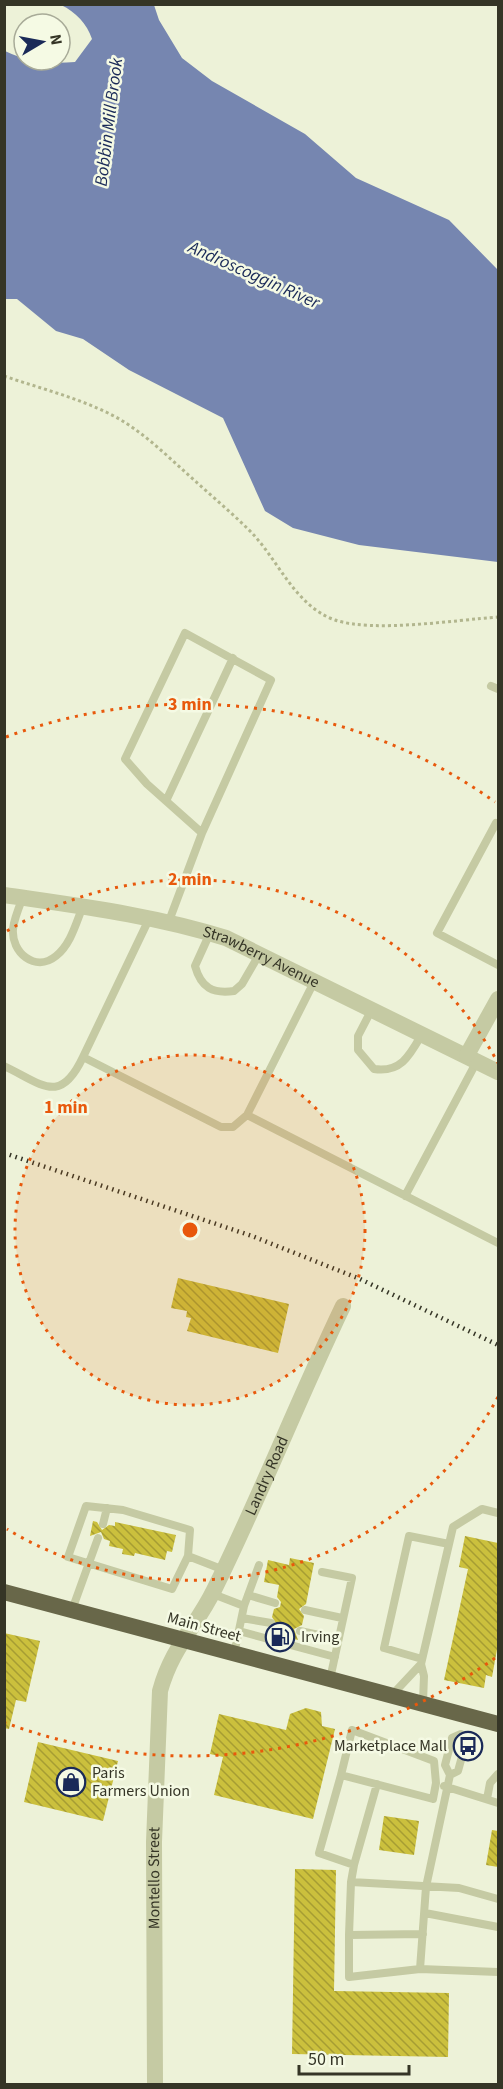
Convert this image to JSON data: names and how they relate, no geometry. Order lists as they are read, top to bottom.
{
  "streets": {
    "highway": ["Main Street"],
    "street": ["Strawberry Avenue", "Landry Road", "Montello Street"]
  },
  "crossings": [
    ["Landry Road", "Main Street"],
    ["Landry Road", "Montello Street"],
    ["Main Street", "Montello Street"]
  ],
  "water": ["Bobbin Mill Brook", "Androscoggin River"],
  "places": {
    "fuel station": ["Irving"],
    "bus stop": ["Marketplace Mall"],
    "shop": ["Paris Farmers Union"]
  },
  "scale_bar": "50 m",
  "north": "right",
  "rings": ["3 min", "2 min", "1 min"]
}
